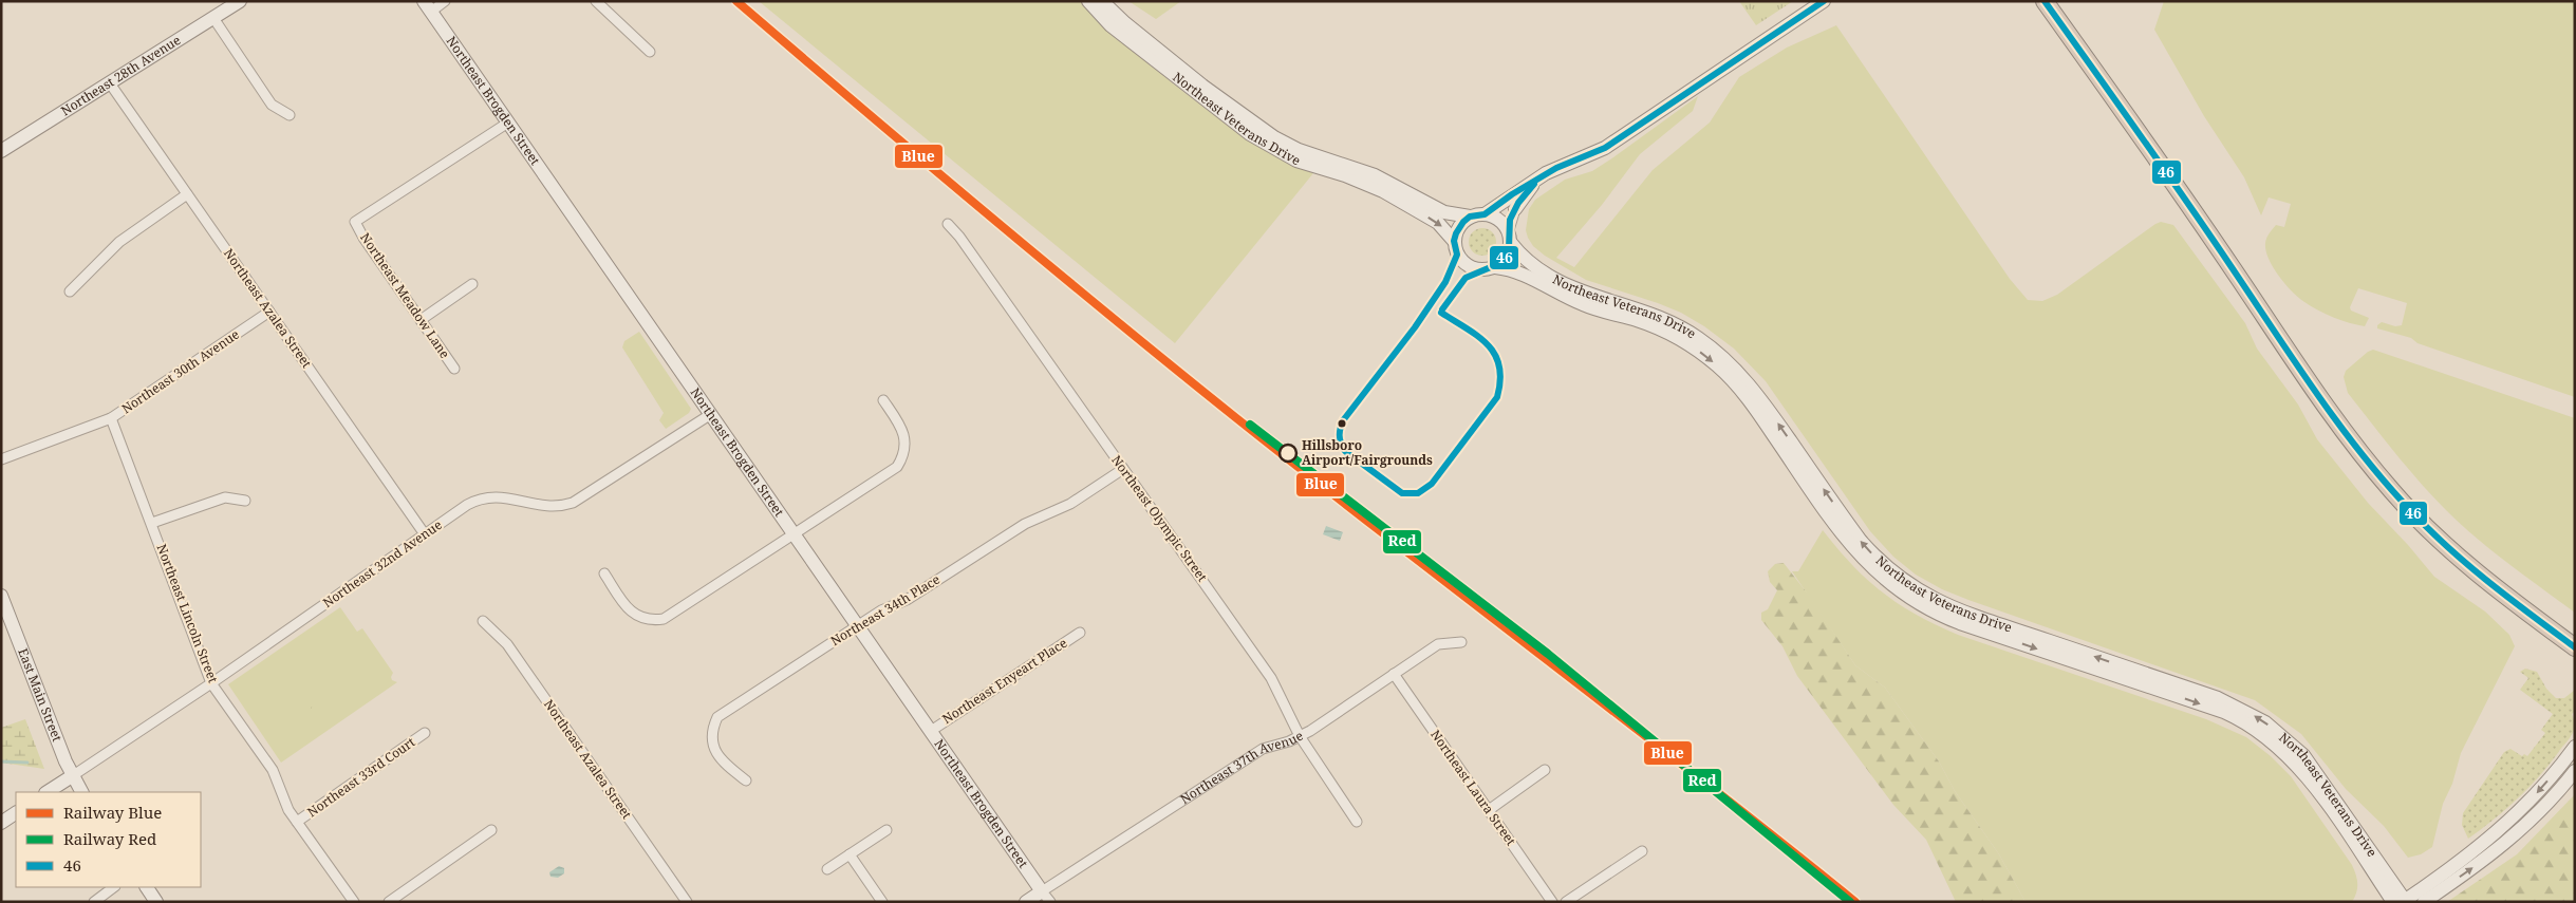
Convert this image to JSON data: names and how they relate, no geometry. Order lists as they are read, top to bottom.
{
  "streets": {
    "street": [
      "Northeast 28th Avenue",
      "Northeast Brogden Street",
      "Northeast Veterans Drive",
      "Northeast Meadow Lane",
      "Northeast Azalea Street",
      "Northeast 30th Avenue",
      "Northeast Olympic Street",
      "Northeast 32nd Avenue",
      "Northeast 34th Place",
      "Northeast Lincoln Street",
      "Northeast Enyeart Place",
      "East Main Street",
      "Northeast 37th Avenue",
      "Northeast 33rd Court",
      "Northeast Laura Street"
    ]
  },
  "crossings": [
    ["Northeast 28th Avenue", "Northeast Azalea Street"],
    ["Northeast Brogden Street", "Northeast Meadow Lane"],
    ["Northeast Brogden Street", "Northeast 32nd Avenue"],
    ["Northeast Brogden Street", "Northeast 34th Place"],
    ["Northeast Brogden Street", "Northeast Enyeart Place"],
    ["Northeast Brogden Street", "Northeast 37th Avenue"],
    ["Northeast Azalea Street", "Northeast 30th Avenue"],
    ["Northeast Azalea Street", "Northeast 32nd Avenue"],
    ["Northeast 30th Avenue", "Northeast Lincoln Street"],
    ["Northeast Olympic Street", "Northeast 34th Place"],
    ["Northeast Olympic Street", "Northeast 37th Avenue"],
    ["Northeast 32nd Avenue", "Northeast Lincoln Street"],
    ["Northeast 32nd Avenue", "East Main Street"],
    ["Northeast Lincoln Street", "Northeast 33rd Court"],
    ["Northeast 37th Avenue", "Northeast Laura Street"]
  ],
  "places": ["Hillsboro Airport/Fairgrounds"],
  "lines": ["rail line Blue", "transit line 46", "rail line Red"],
  "legend": ["Railway Blue", "Railway Red", "46"]
}
